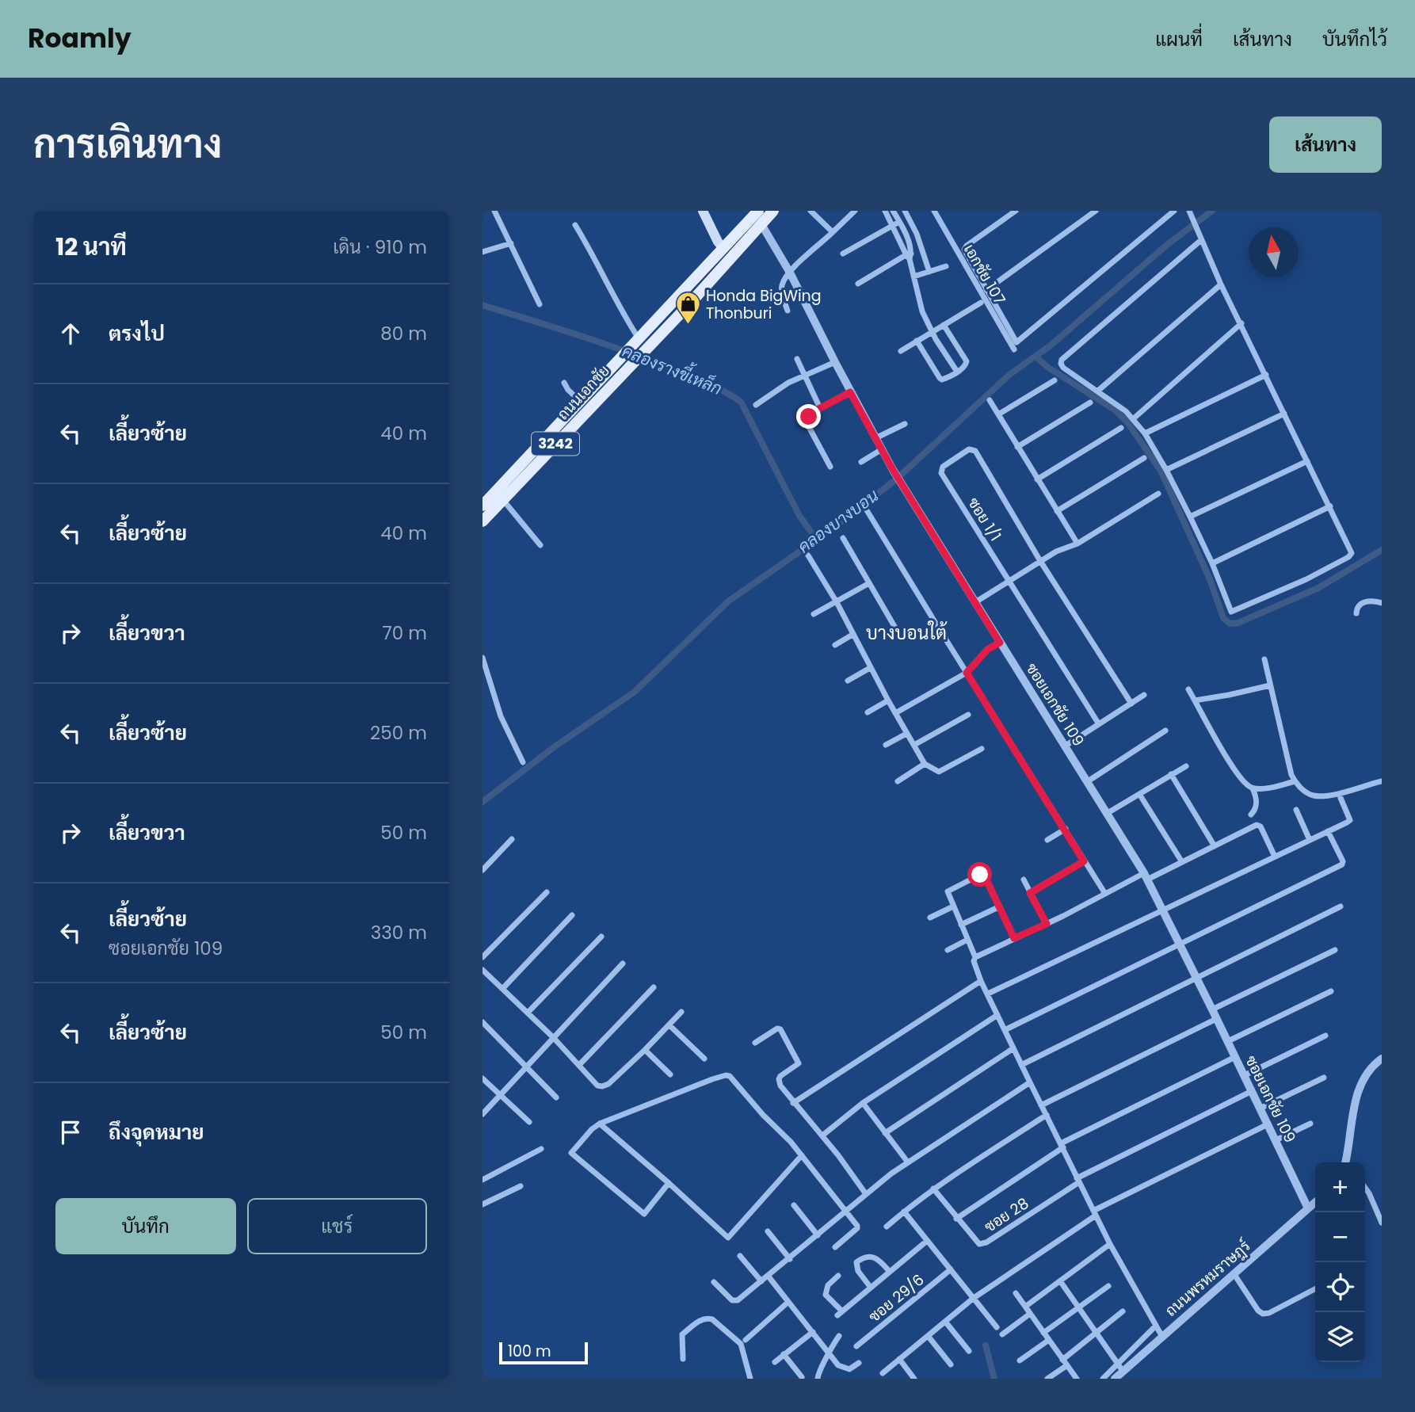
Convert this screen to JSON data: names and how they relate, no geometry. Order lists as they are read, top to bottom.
{
  "streets": {
    "main road": ["ถนนเอกชัย", "3242"],
    "street": [
      "เอกชัย 107",
      "ซอย 1/1",
      "ซอยเอกชัย 109",
      "ซอย 28",
      "ถนนพรหมราษฎร์",
      "ซอย 29/6"
    ]
  },
  "crossings": [
    ["ถนนเอกชัย", "ซอยเอกชัย 109"],
    ["ซอยเอกชัย 109", "ถนนพรหมราษฎร์"]
  ],
  "districts": ["บางบอนใต้"],
  "water": ["คลองรางขี้เหล็ก", "คลองบางบอน"],
  "places": {
    "shop": ["Honda BigWing Thonburi"]
  },
  "scale_bar": "100 m",
  "north": "top",
  "page": {
    "header": "Roamly",
    "nav": ["แผนที่", "เส้นทาง", "บันทึกไว้"],
    "title": "การเดินทาง",
    "buttons": [
      "เส้นทาง",
      ["บันทึก", "แชร์"]
    ],
    "heading": ["12 นาที", "เดิน · 910 m"],
    "list": [
      ["ตรงไป", "80 m"],
      ["เลี้ยวซ้าย", "40 m"],
      ["เลี้ยวซ้าย", "40 m"],
      ["เลี้ยวขวา", "70 m"],
      ["เลี้ยวซ้าย", "250 m"],
      ["เลี้ยวขวา", "50 m"],
      ["เลี้ยวซ้าย", "ซอยเอกชัย 109", "330 m"],
      ["เลี้ยวซ้าย", "50 m"],
      "ถึงจุดหมาย"
    ],
    "map_buttons": ["+", "−"],
    "scale": "100 m"
  }
}
